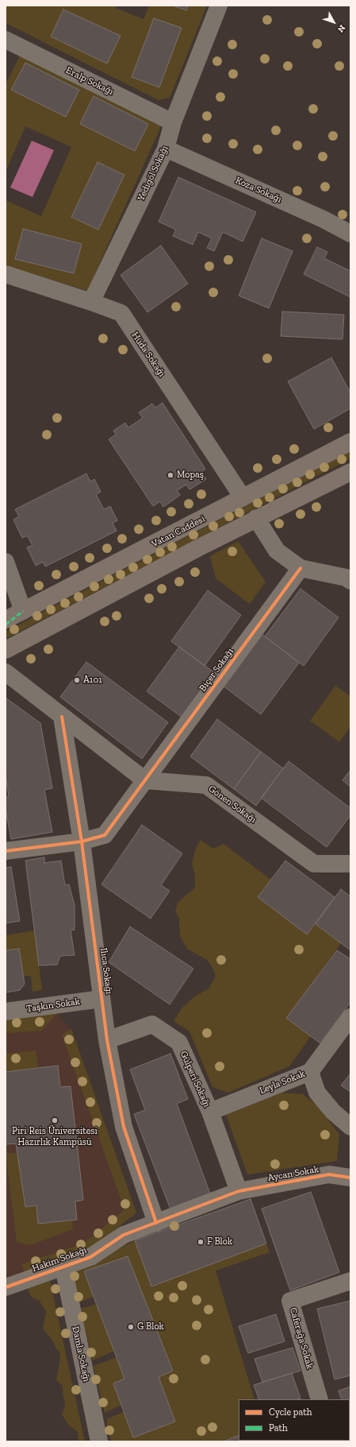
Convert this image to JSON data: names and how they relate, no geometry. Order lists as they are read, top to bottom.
{
  "streets": {
    "main road": ["Vatan Caddesi"],
    "street": [
      "Eralp Sokağı",
      "Yedigöl Sokağı",
      "Koza Sokağı",
      "Hüda Sokağı",
      "Biçer Sokağı",
      "Gönen Sokağı",
      "Ilıca Sokağı",
      "Taşkın Sokak",
      "Gülperi Sokağı",
      "Leyla Sokak",
      "Aycan Sokak",
      "Hakim Sokağı",
      "Caferağa Sokak",
      "Damla Sokağı"
    ]
  },
  "crossings": [
    ["Eralp Sokağı", "Yedigöl Sokağı"],
    ["Yedigöl Sokağı", "Koza Sokağı"],
    ["Yedigöl Sokağı", "Hüda Sokağı"],
    ["Hüda Sokağı", "Vatan Caddesi"],
    ["Biçer Sokağı", "Gönen Sokağı"],
    ["Biçer Sokağı", "Ilıca Sokağı"],
    ["Ilıca Sokağı", "Taşkın Sokak"],
    ["Ilıca Sokağı", "Gülperi Sokağı"],
    ["Ilıca Sokağı", "Hakim Sokağı"],
    ["Gülperi Sokağı", "Leyla Sokak"],
    ["Gülperi Sokağı", "Aycan Sokak"],
    ["Gülperi Sokağı", "Hakim Sokağı"],
    ["Aycan Sokak", "Hakim Sokağı"],
    ["Hakim Sokağı", "Damla Sokağı"]
  ],
  "places": [
    "Mopaş",
    "A101",
    "Piri Reis Üniversitesi Hazırlık Kampüsü",
    "F Blok",
    "G Blok"
  ],
  "legend": ["Cycle path", "Path"],
  "north": "bottom right"
}
